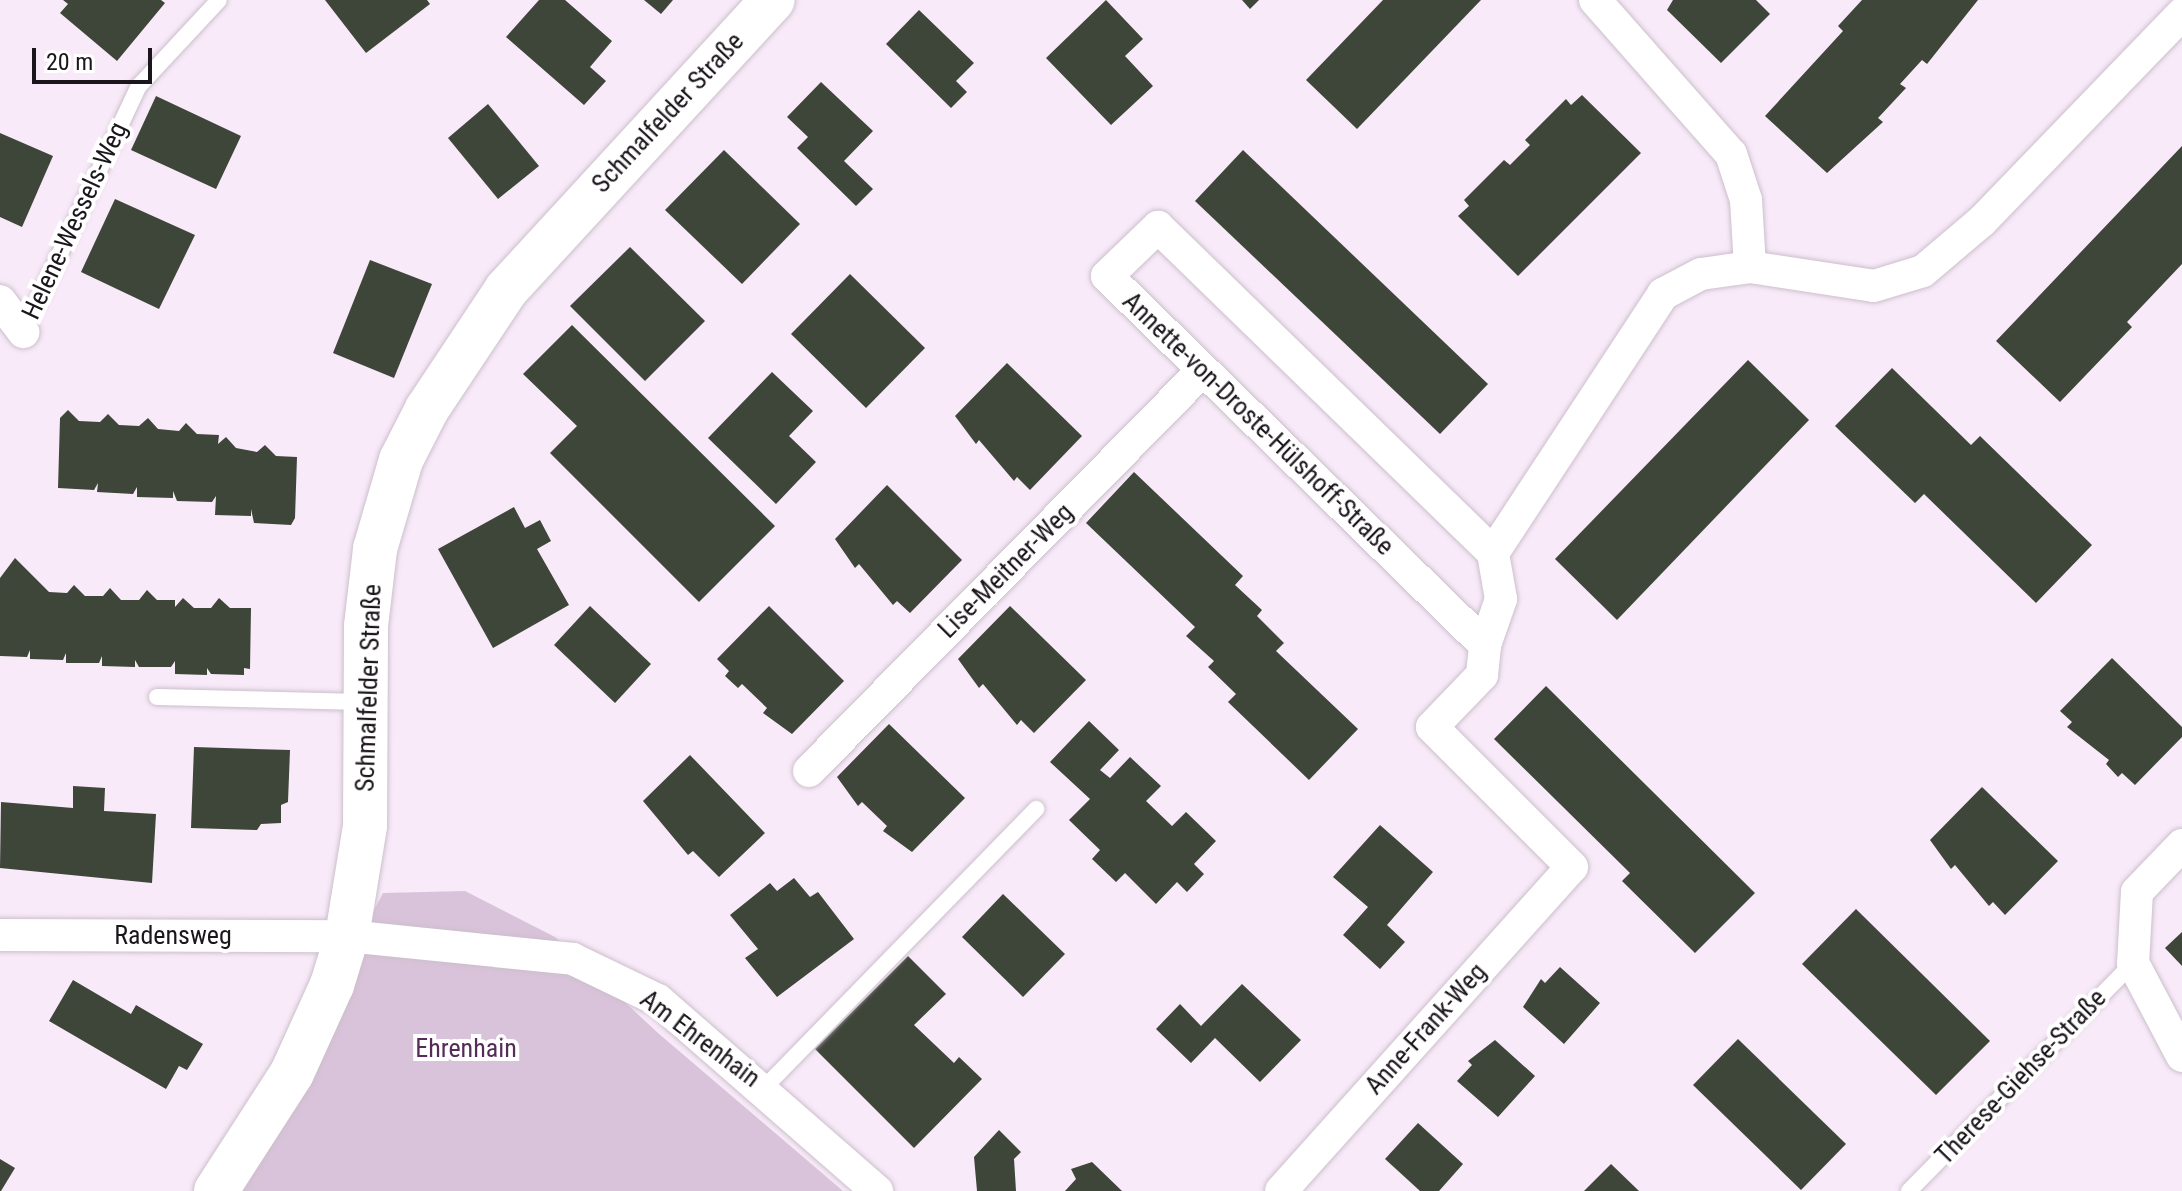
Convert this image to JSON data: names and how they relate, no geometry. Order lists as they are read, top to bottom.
{
  "streets": {
    "main road": ["Schmalfelder Straße"],
    "street": [
      "Annette-von-Droste-Hülshoff-Straße",
      "Lise-Meitner-Weg",
      "Radensweg",
      "Anne-Frank-Weg",
      "Am Ehrenhain",
      "Therese-Giehse-Straße"
    ],
    "lane": ["Helene-Wessels-Weg"]
  },
  "crossings": [
    ["Schmalfelder Straße", "Radensweg"],
    ["Schmalfelder Straße", "Am Ehrenhain"],
    ["Annette-von-Droste-Hülshoff-Straße", "Lise-Meitner-Weg"],
    ["Annette-von-Droste-Hülshoff-Straße", "Anne-Frank-Weg"],
    ["Radensweg", "Am Ehrenhain"]
  ],
  "parks": ["Ehrenhain"],
  "scale_bar": "20 m"
}
